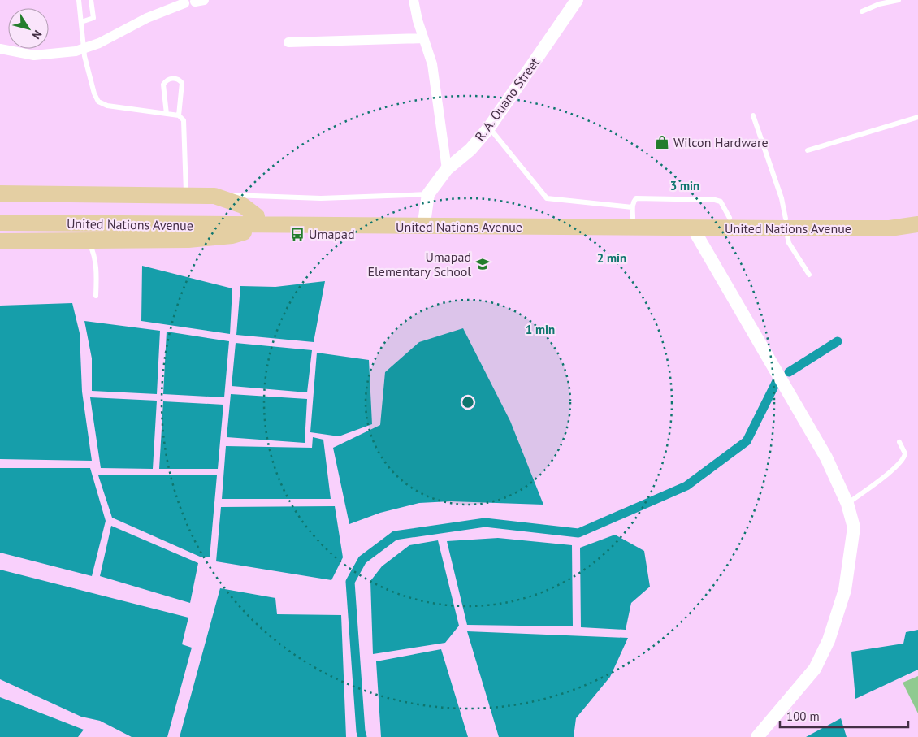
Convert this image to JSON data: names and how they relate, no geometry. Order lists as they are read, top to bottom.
{
  "streets": {
    "main road": ["United Nations Avenue"],
    "street": ["R. A. Ouano Street"]
  },
  "crossings": [
    ["R. A. Ouano Street", "United Nations Avenue"]
  ],
  "places": {
    "shop": ["Wilcon Hardware"],
    "bus stop": ["Umapad"],
    "school or university": ["Umapad Elementary School"]
  },
  "scale_bar": "100 m",
  "north": "bottom right",
  "rings": ["3 min", "2 min", "1 min"]
}
